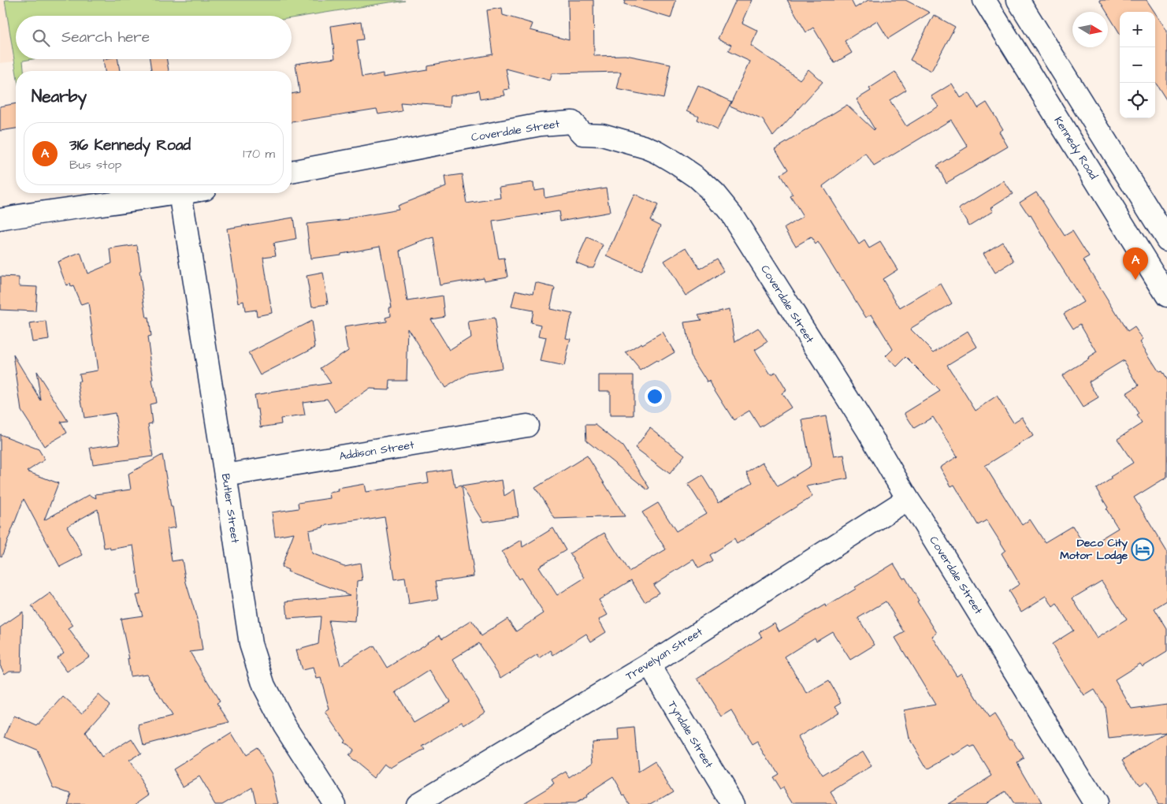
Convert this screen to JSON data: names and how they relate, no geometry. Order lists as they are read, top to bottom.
{
  "streets": {
    "street": [
      "Coverdale Street",
      "Kennedy Road",
      "Addison Street",
      "Butler Street",
      "Trevelyan Street",
      "Tyndale Street"
    ]
  },
  "crossings": [
    ["Coverdale Street", "Trevelyan Street"],
    ["Addison Street", "Butler Street"],
    ["Trevelyan Street", "Tyndale Street"]
  ],
  "places": {
    "hotel": ["Deco City Motor Lodge"]
  },
  "north": "right",
  "page": {
    "map_buttons": ["+", "−"],
    "search": "Search here",
    "heading": "Nearby",
    "list": [
      {
        "mark": "A",
        "name": "316 Kennedy Road",
        "note": "Bus stop",
        "value": "170 m"
      }
    ],
    "pins": "A"
  }
}
